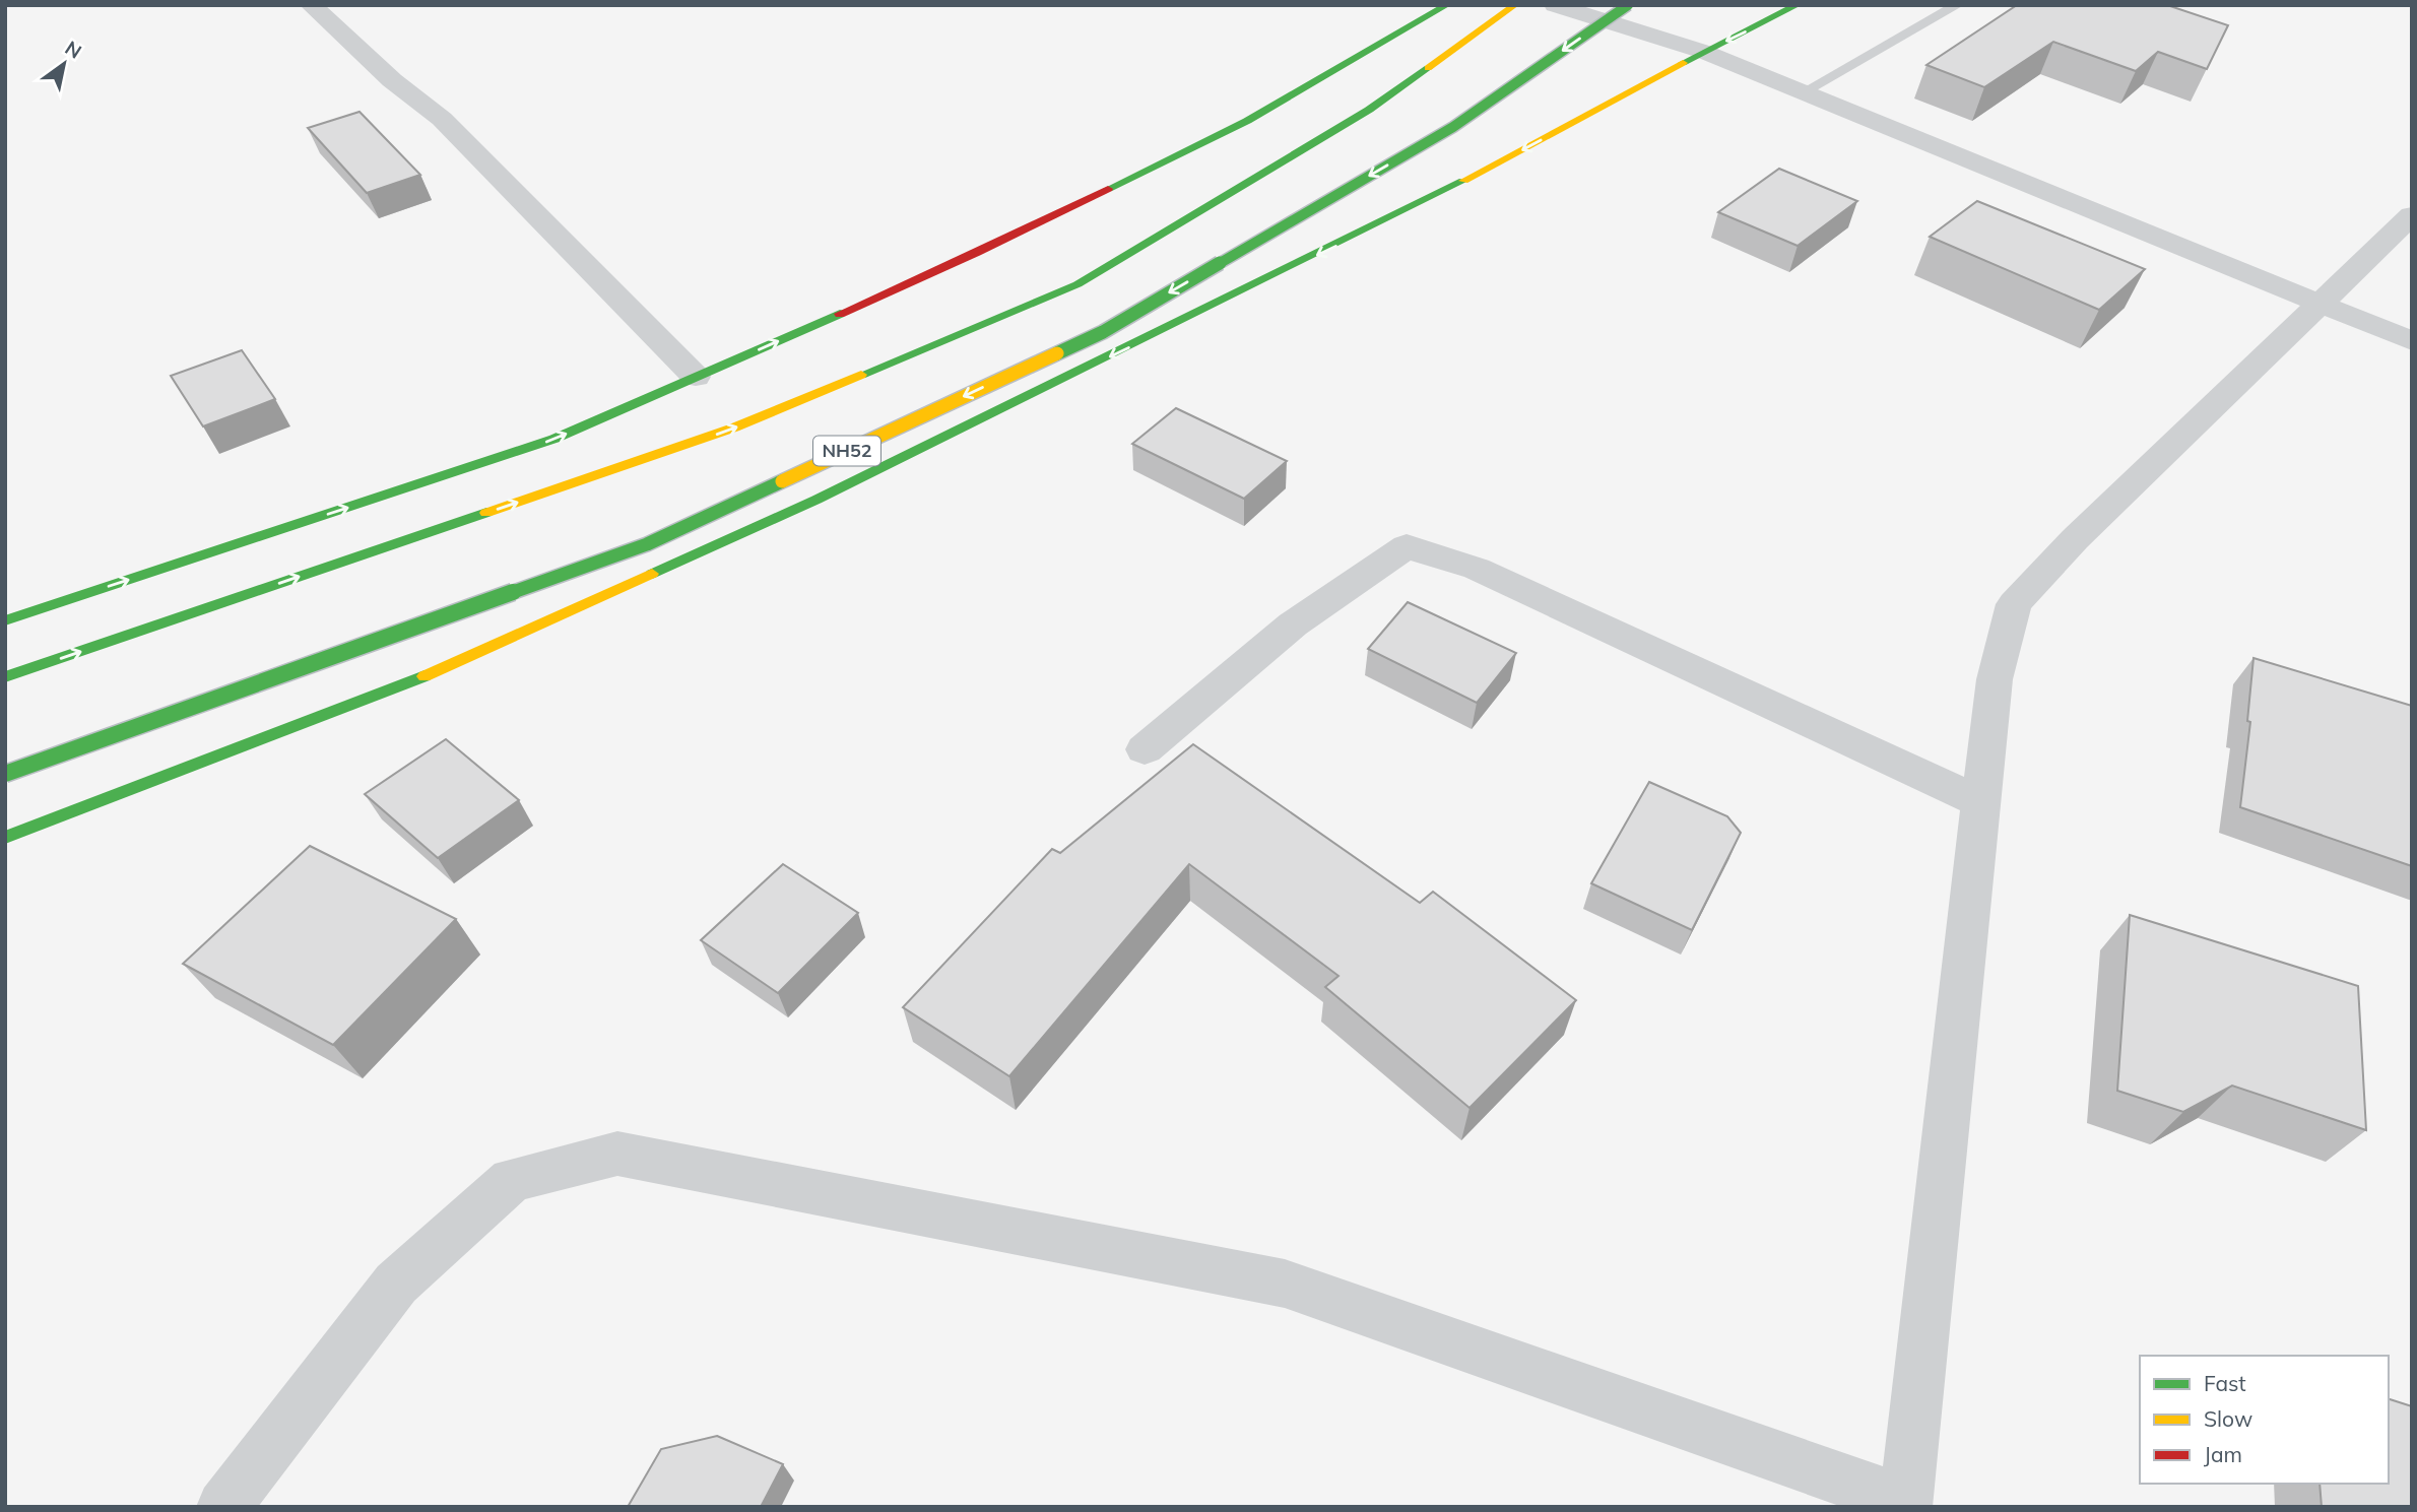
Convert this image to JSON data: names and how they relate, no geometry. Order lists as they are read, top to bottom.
{
  "streets": {
    "main road": ["NH52"]
  },
  "legend": ["Fast", "Slow", "Jam"],
  "north": "top right"
}
